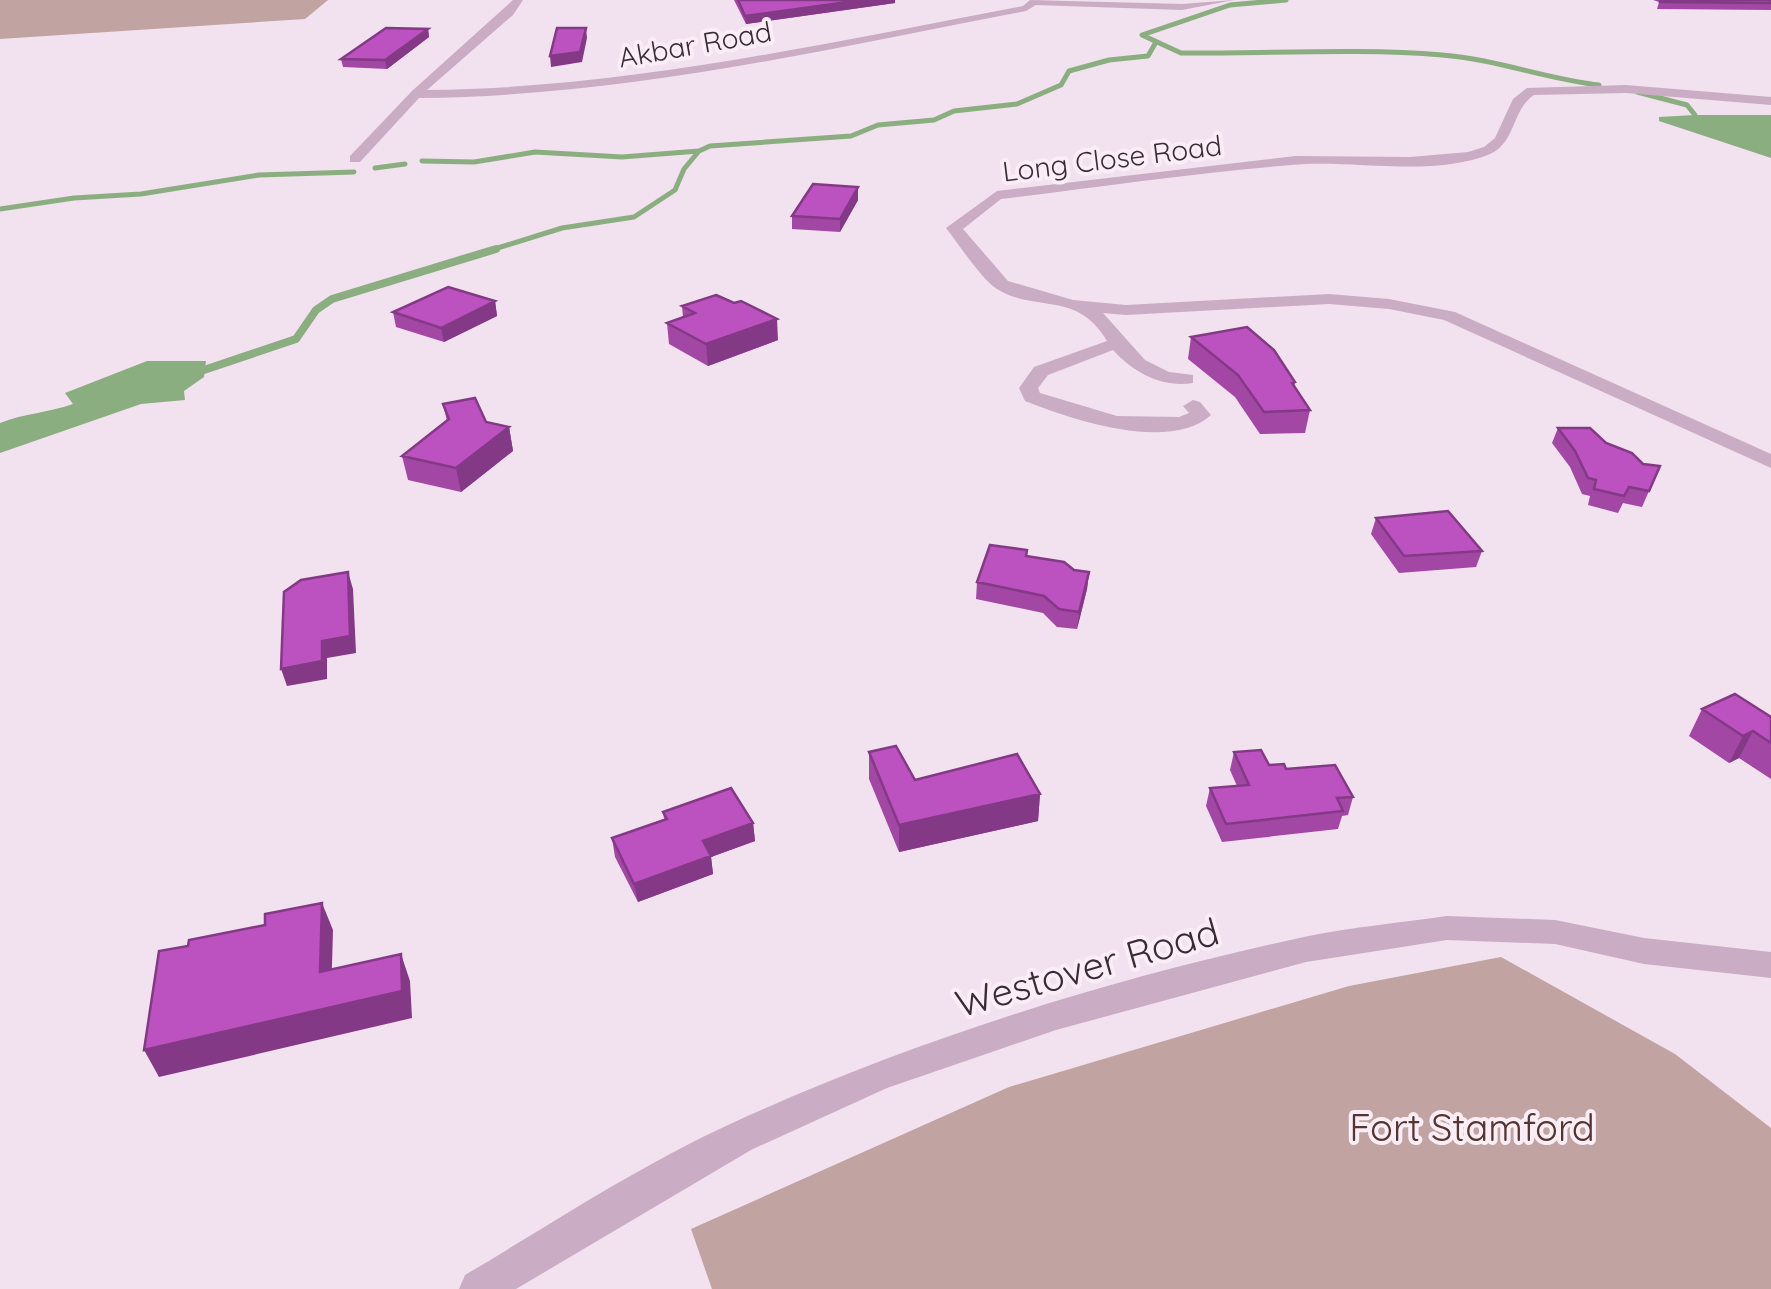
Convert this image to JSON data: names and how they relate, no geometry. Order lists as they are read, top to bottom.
{
  "streets": {
    "street": ["Akbar Road", "Long Close Road", "Westover Road"]
  },
  "parks": ["Fort Stamford"]
}
